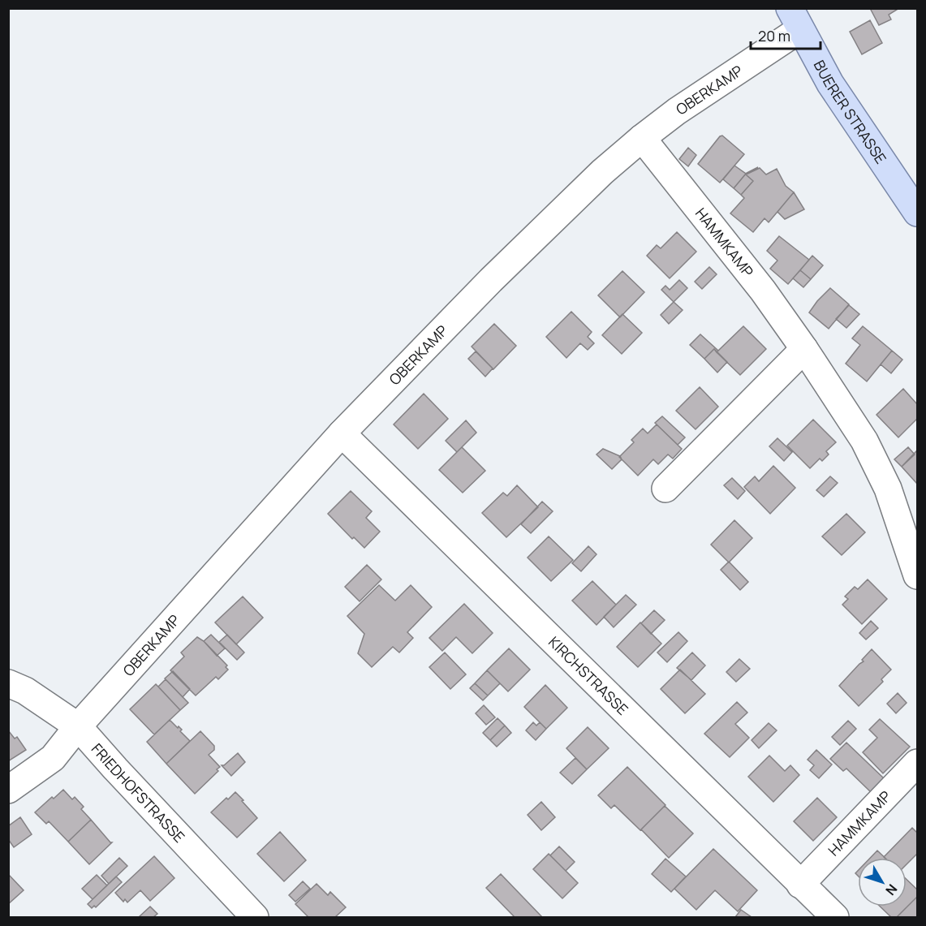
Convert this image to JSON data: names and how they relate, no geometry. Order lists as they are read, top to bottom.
{
  "streets": {
    "main road": ["BUERER STRASSE"],
    "street": [
      "OBERKAMP",
      "HAMMKAMP",
      "KIRCHSTRASSE",
      "FRIEDHOFSTRASSE"
    ]
  },
  "crossings": [
    ["OBERKAMP", "BUERER STRASSE"],
    ["OBERKAMP", "HAMMKAMP"],
    ["OBERKAMP", "KIRCHSTRASSE"],
    ["OBERKAMP", "FRIEDHOFSTRASSE"],
    ["HAMMKAMP", "KIRCHSTRASSE"]
  ],
  "scale_bar": "20 m",
  "north": "bottom right"
}
